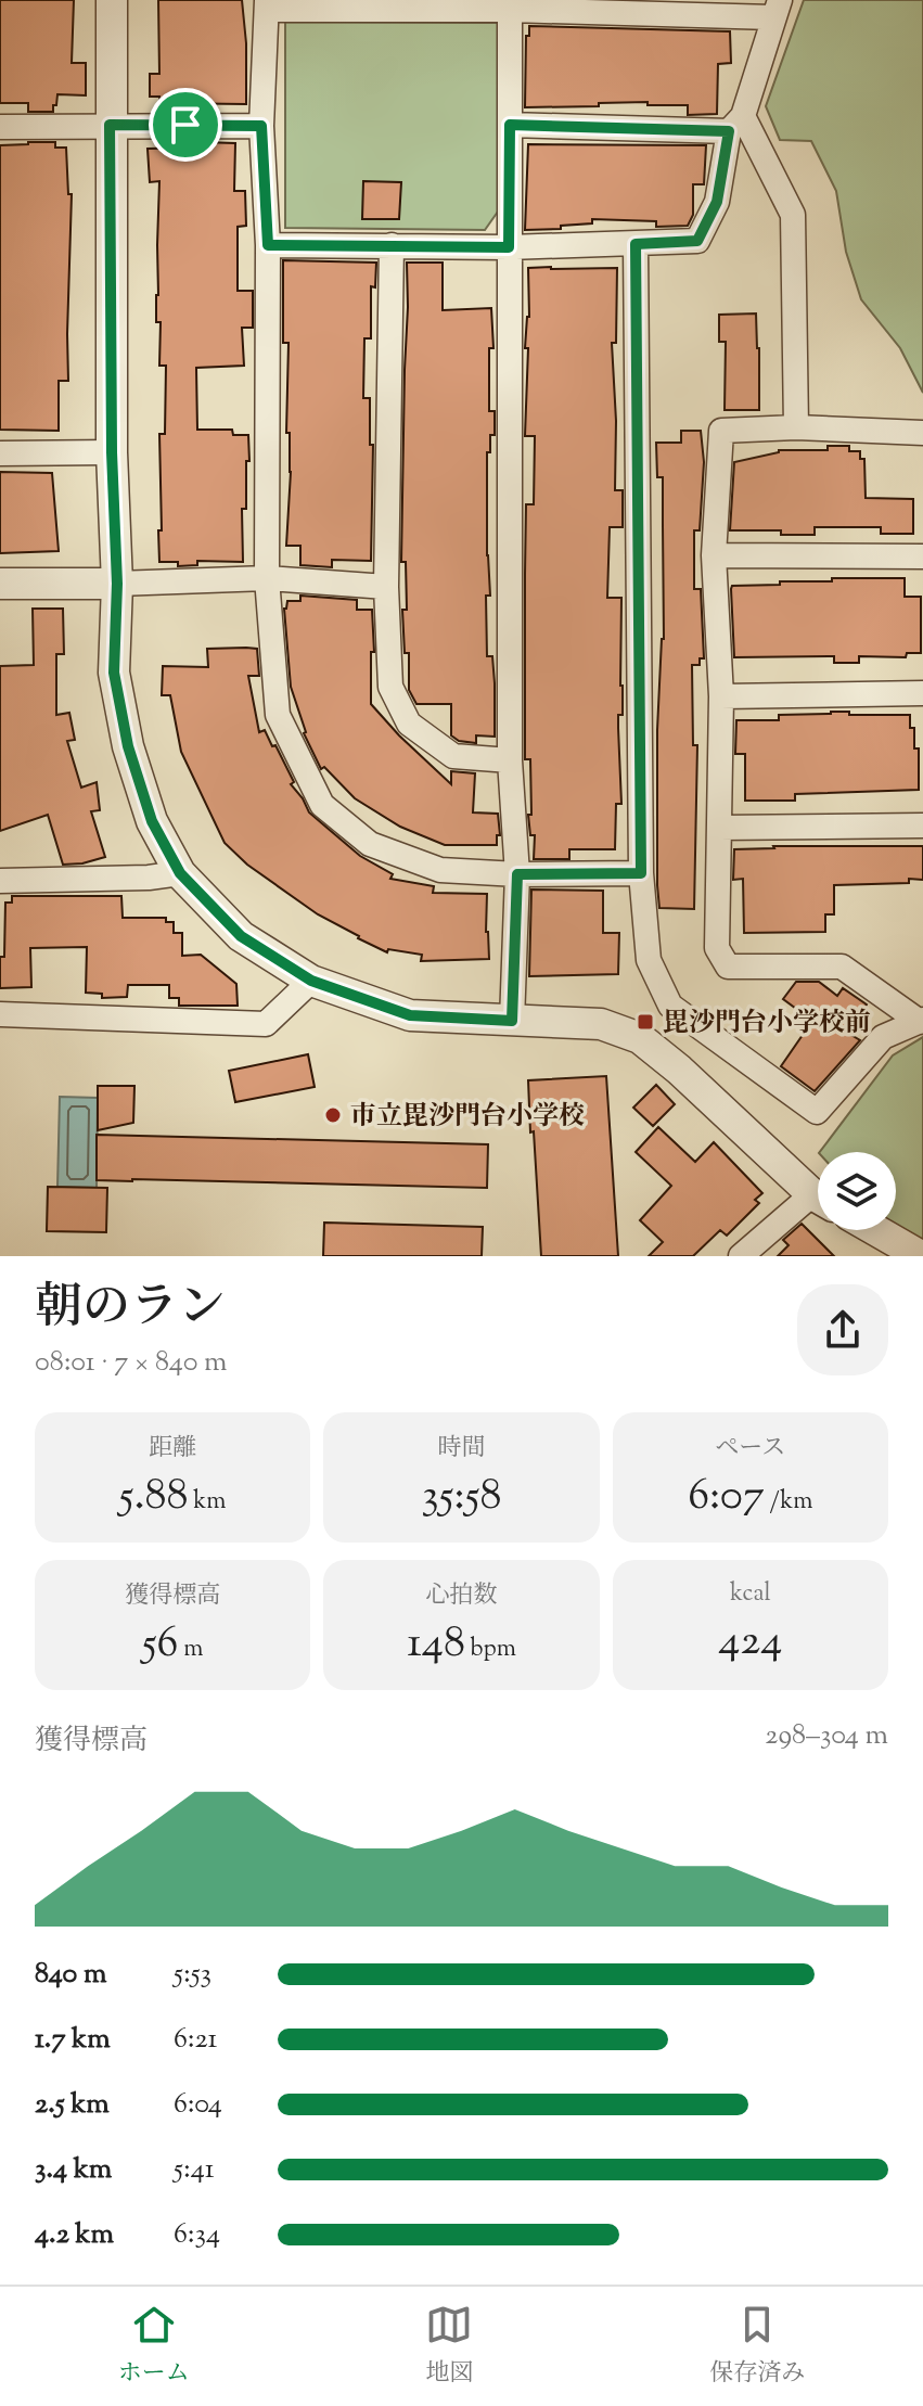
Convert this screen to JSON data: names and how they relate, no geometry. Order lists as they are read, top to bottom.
{
  "places": {
    "transit": ["毘沙門台小学校前"],
    "other": ["市立毘沙門台小学校"]
  },
  "page": {
    "heading": ["朝のラン", "08:01 · 7 × 840 m"],
    "stats": [
      ["距離", "5.88 km"],
      ["時間", "35:58"],
      ["ペース", "6:07 /km"],
      ["獲得標高", "56 m"],
      ["心拍数", "148 bpm"],
      ["kcal", "424"]
    ],
    "chart": ["獲得標高", "298–304 m"],
    "list": [
      {
        "name": "840 m",
        "note": "5:53"
      },
      {
        "name": "1.7 km",
        "note": "6:21"
      },
      {
        "name": "2.5 km",
        "note": "6:04"
      },
      {
        "name": "3.4 km",
        "note": "5:41"
      },
      {
        "name": "4.2 km",
        "note": "6:34"
      }
    ],
    "tabs": ["ホーム", "地図", "保存済み"]
  }
}
